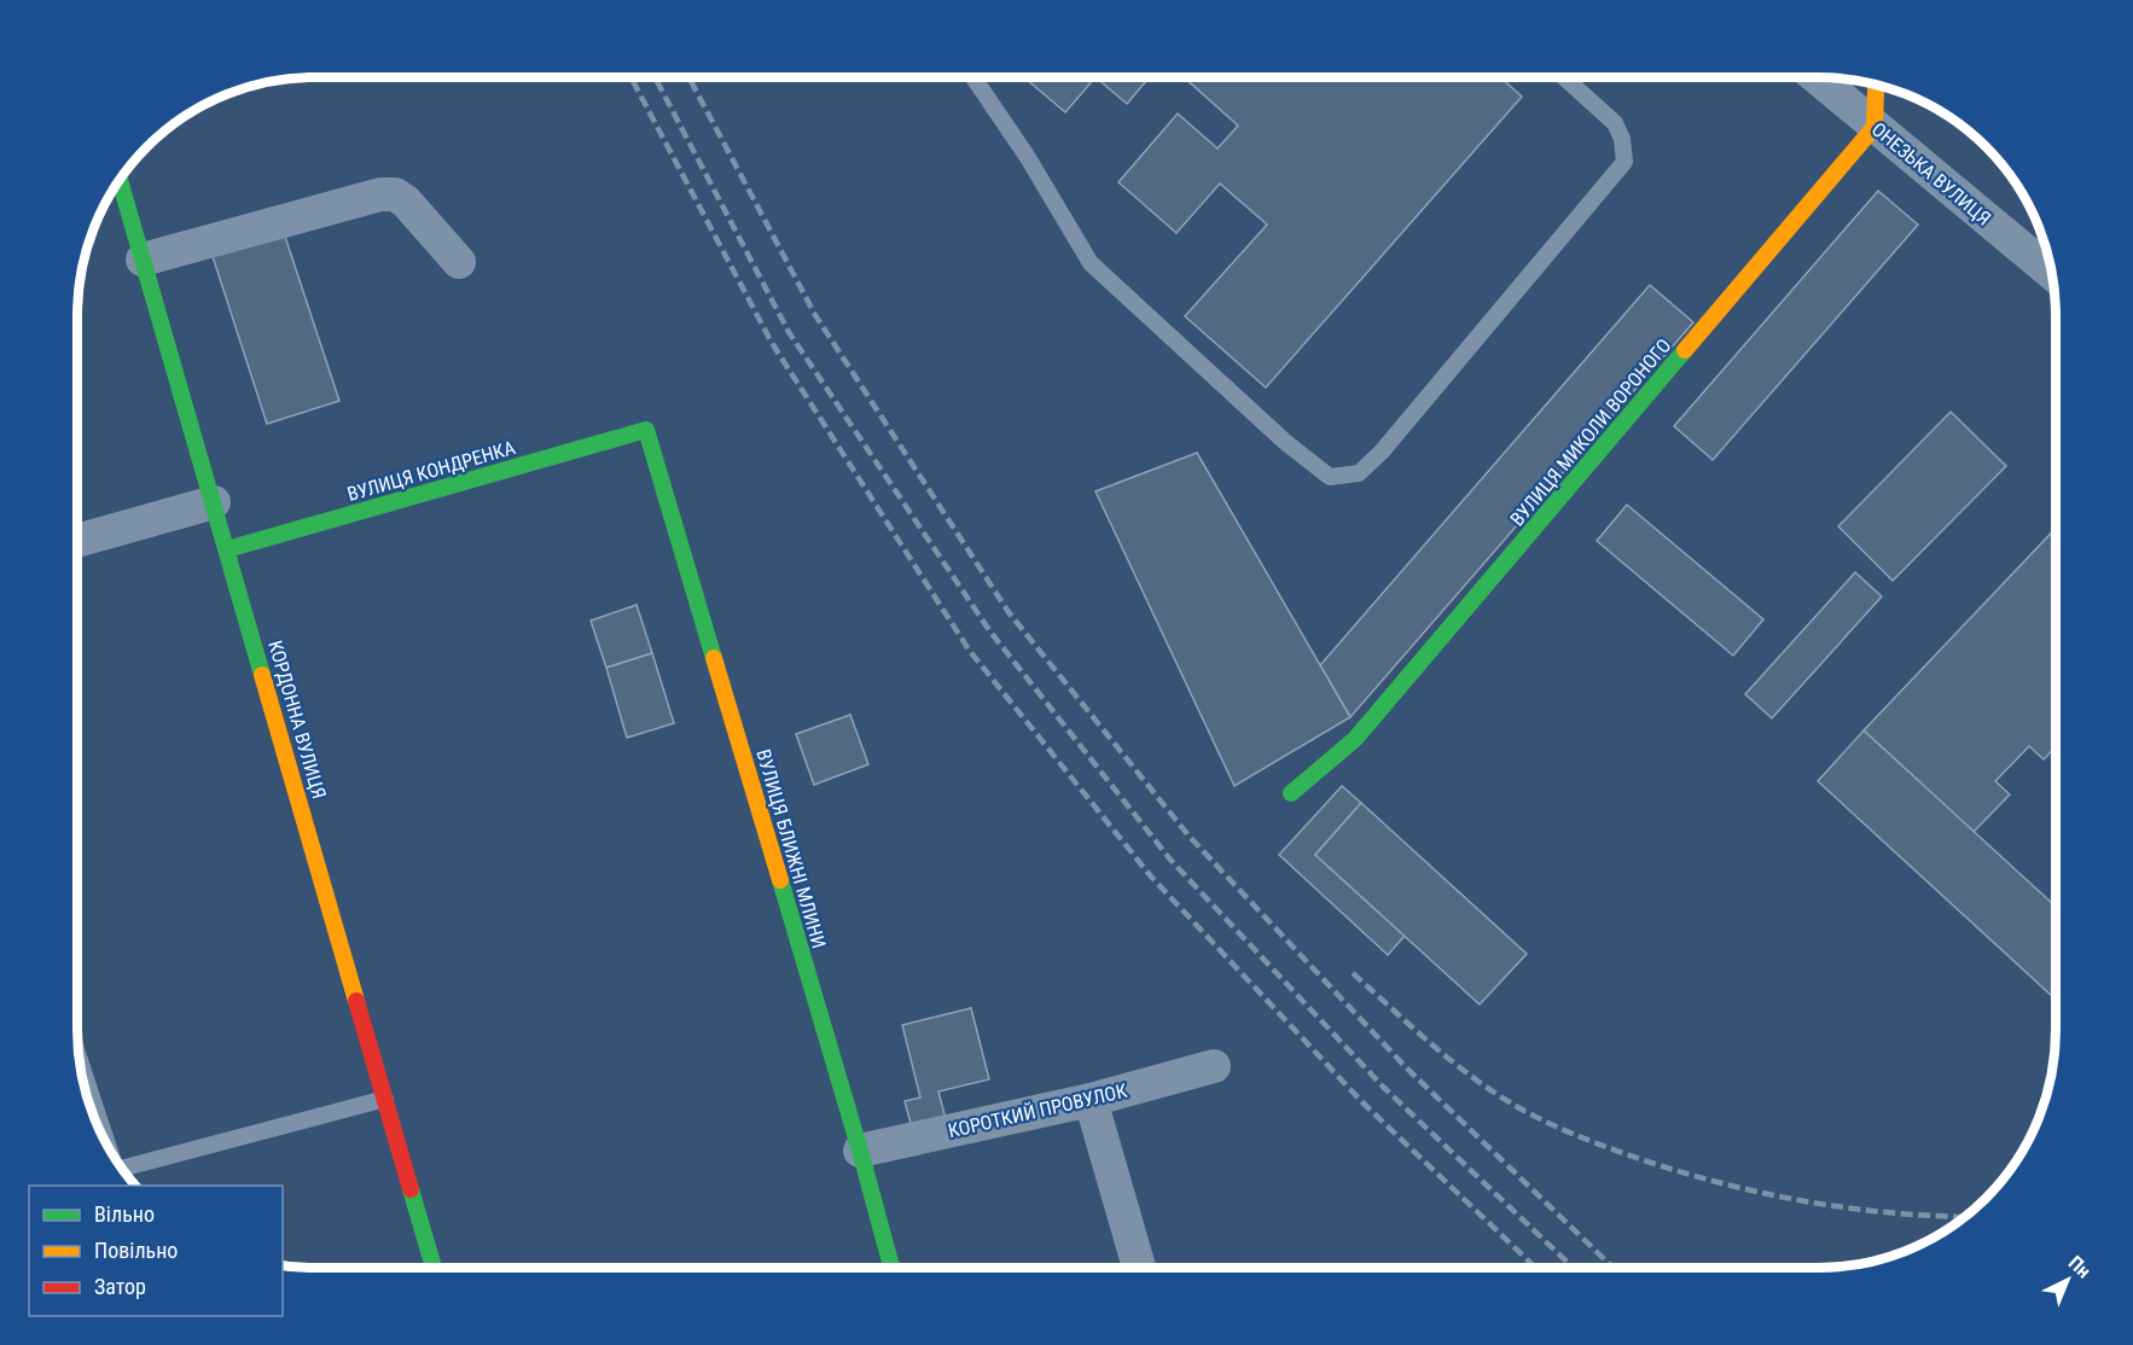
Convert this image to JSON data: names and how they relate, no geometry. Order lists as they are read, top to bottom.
{
  "streets": {
    "street": [
      "ОНЕЗЬКА ВУЛИЦЯ",
      "ВУЛИЦЯ МИКОЛИ ВОРОНОГО",
      "ВУЛИЦЯ КОНДРЕНКА",
      "КОРДОННА ВУЛИЦЯ",
      "ВУЛИЦЯ БЛИЖНІ МЛИНИ",
      "КОРОТКИЙ ПРОВУЛОК"
    ]
  },
  "crossings": [
    ["ОНЕЗЬКА ВУЛИЦЯ", "ВУЛИЦЯ МИКОЛИ ВОРОНОГО"],
    ["ВУЛИЦЯ КОНДРЕНКА", "КОРДОННА ВУЛИЦЯ"],
    ["ВУЛИЦЯ КОНДРЕНКА", "ВУЛИЦЯ БЛИЖНІ МЛИНИ"],
    ["ВУЛИЦЯ БЛИЖНІ МЛИНИ", "КОРОТКИЙ ПРОВУЛОК"]
  ],
  "legend": ["Вільно", "Повільно", "Затор"],
  "north": "top right"
}
